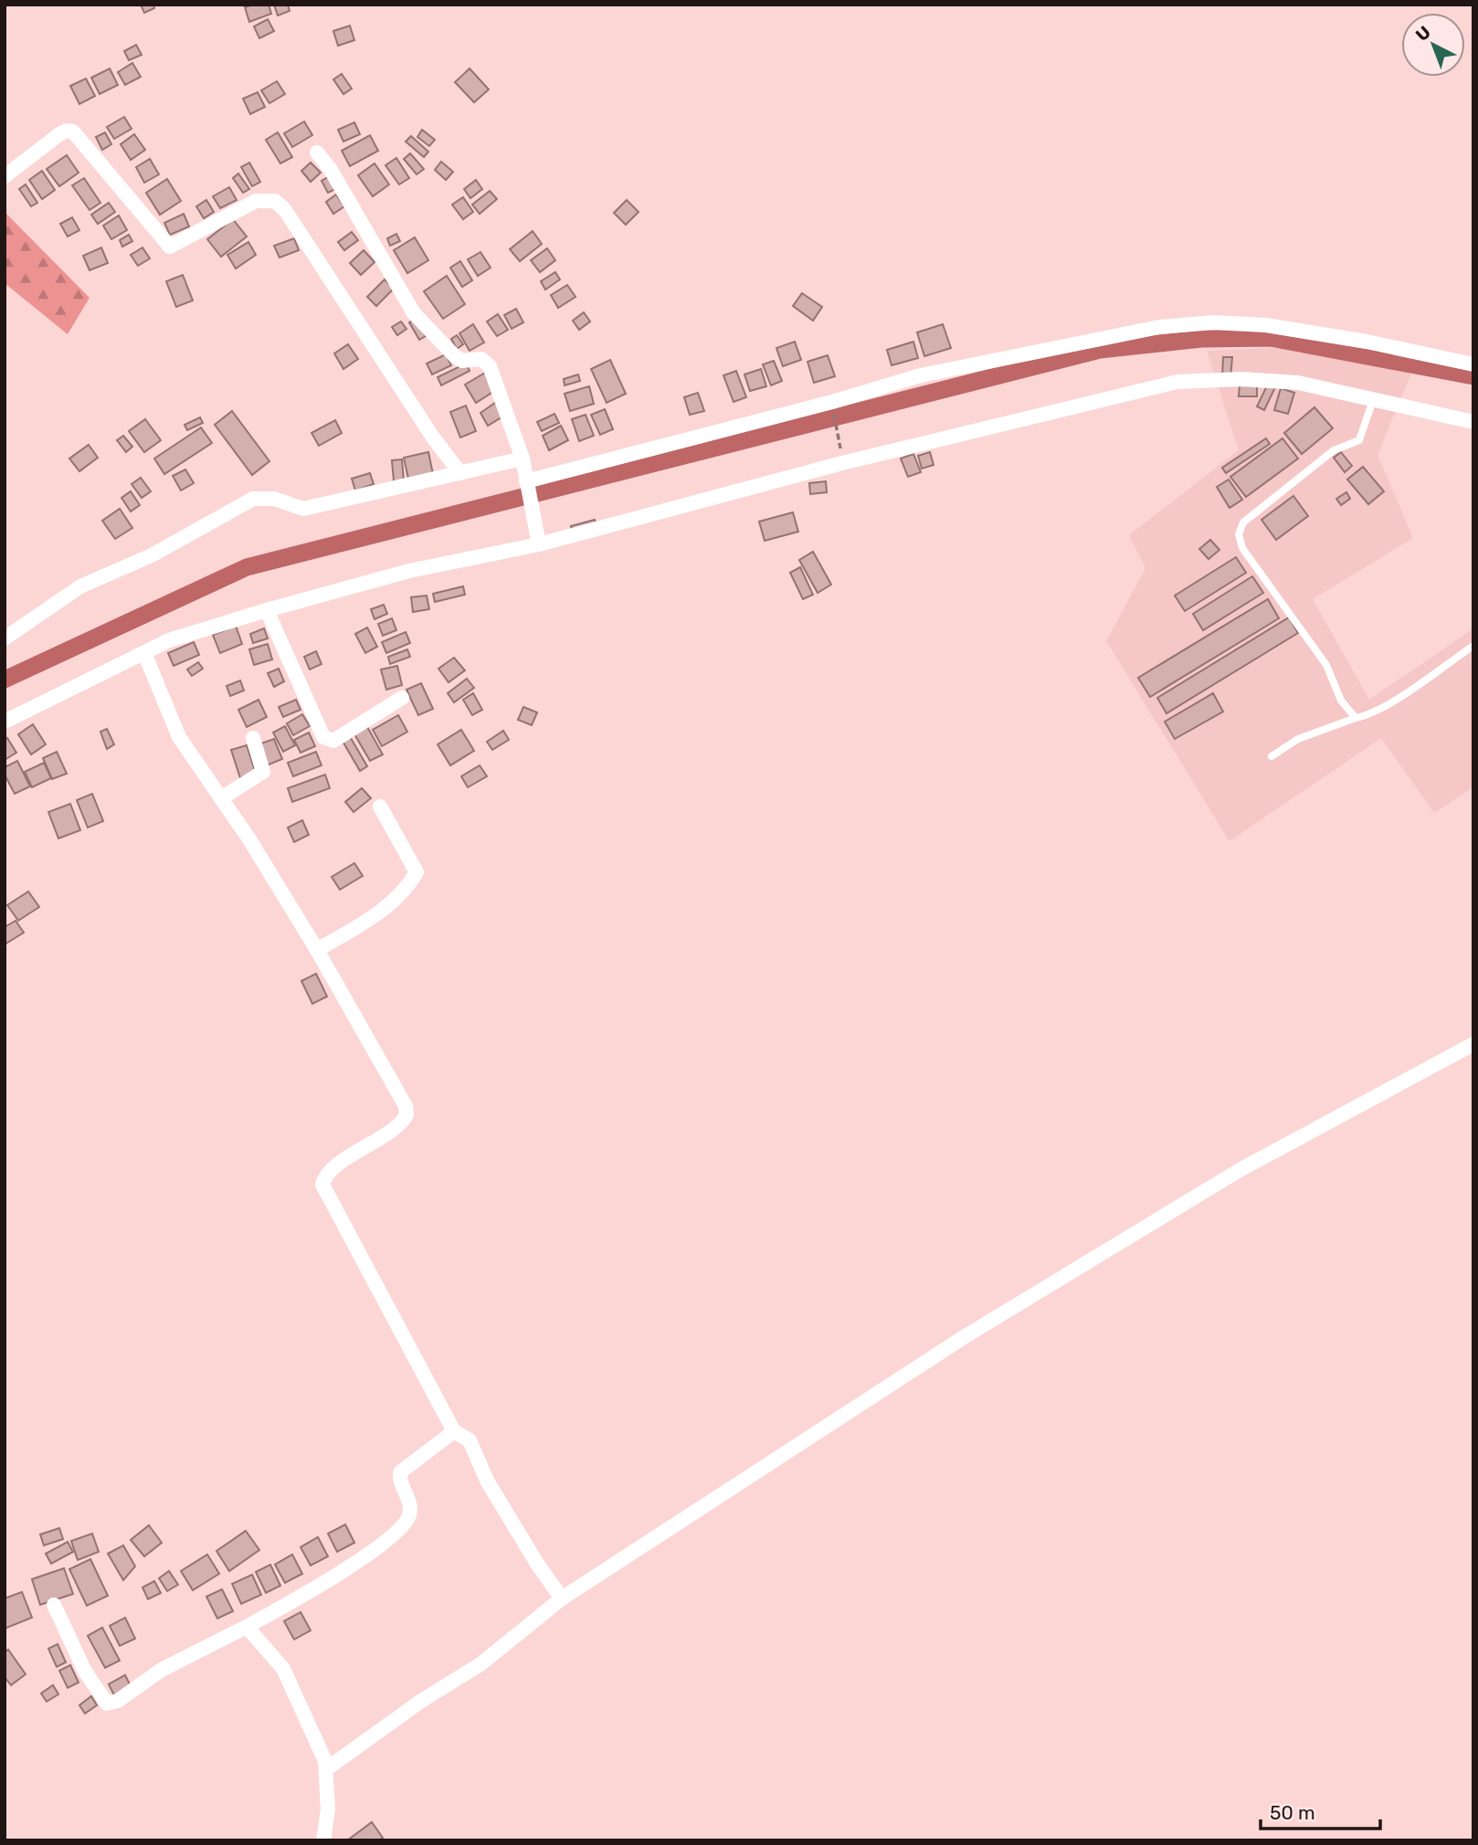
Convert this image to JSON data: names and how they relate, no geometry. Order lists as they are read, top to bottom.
{
  "scale_bar": "50 m",
  "north": "top left"
}
